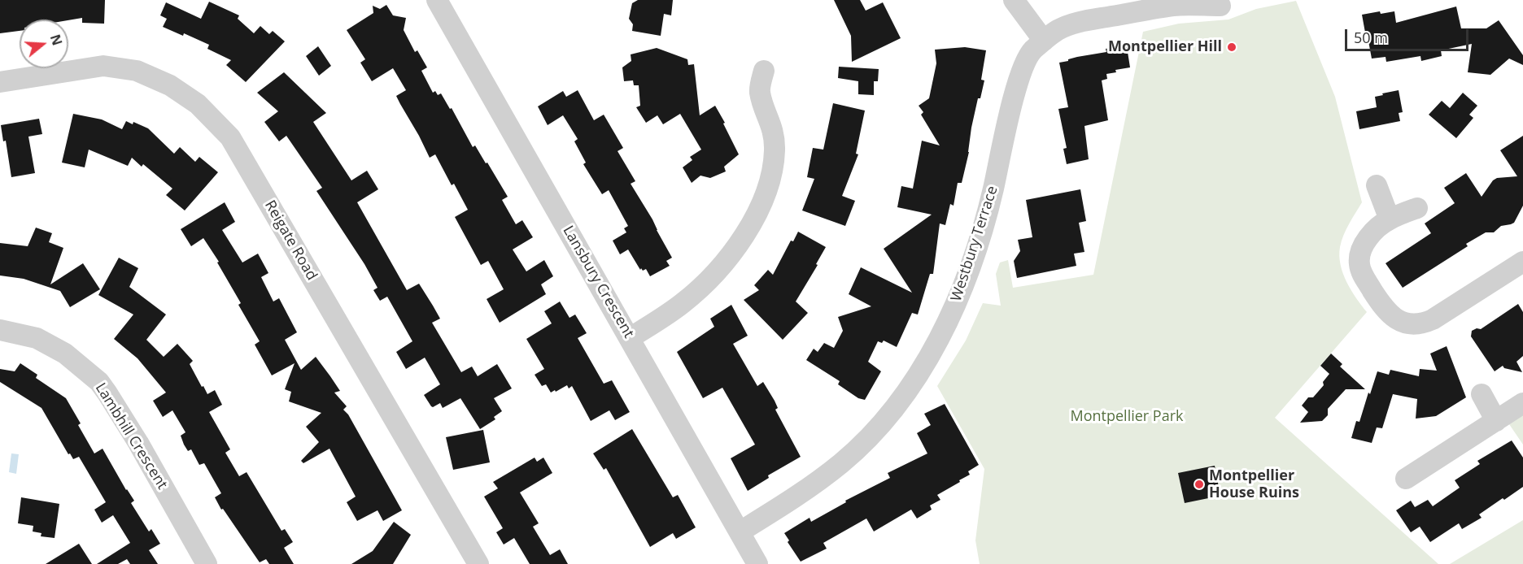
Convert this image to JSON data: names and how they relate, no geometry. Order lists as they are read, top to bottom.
{
  "streets": {
    "street": [
      "Reigate Road",
      "Westbury Terrace",
      "Lansbury Crescent",
      "Lambhill Crescent"
    ]
  },
  "crossings": [
    ["Westbury Terrace", "Lansbury Crescent"]
  ],
  "parks": ["Montpellier Park"],
  "places": ["Montpellier Hill", "Montpellier House Ruins"],
  "scale_bar": "50 m",
  "north": "right"
}
